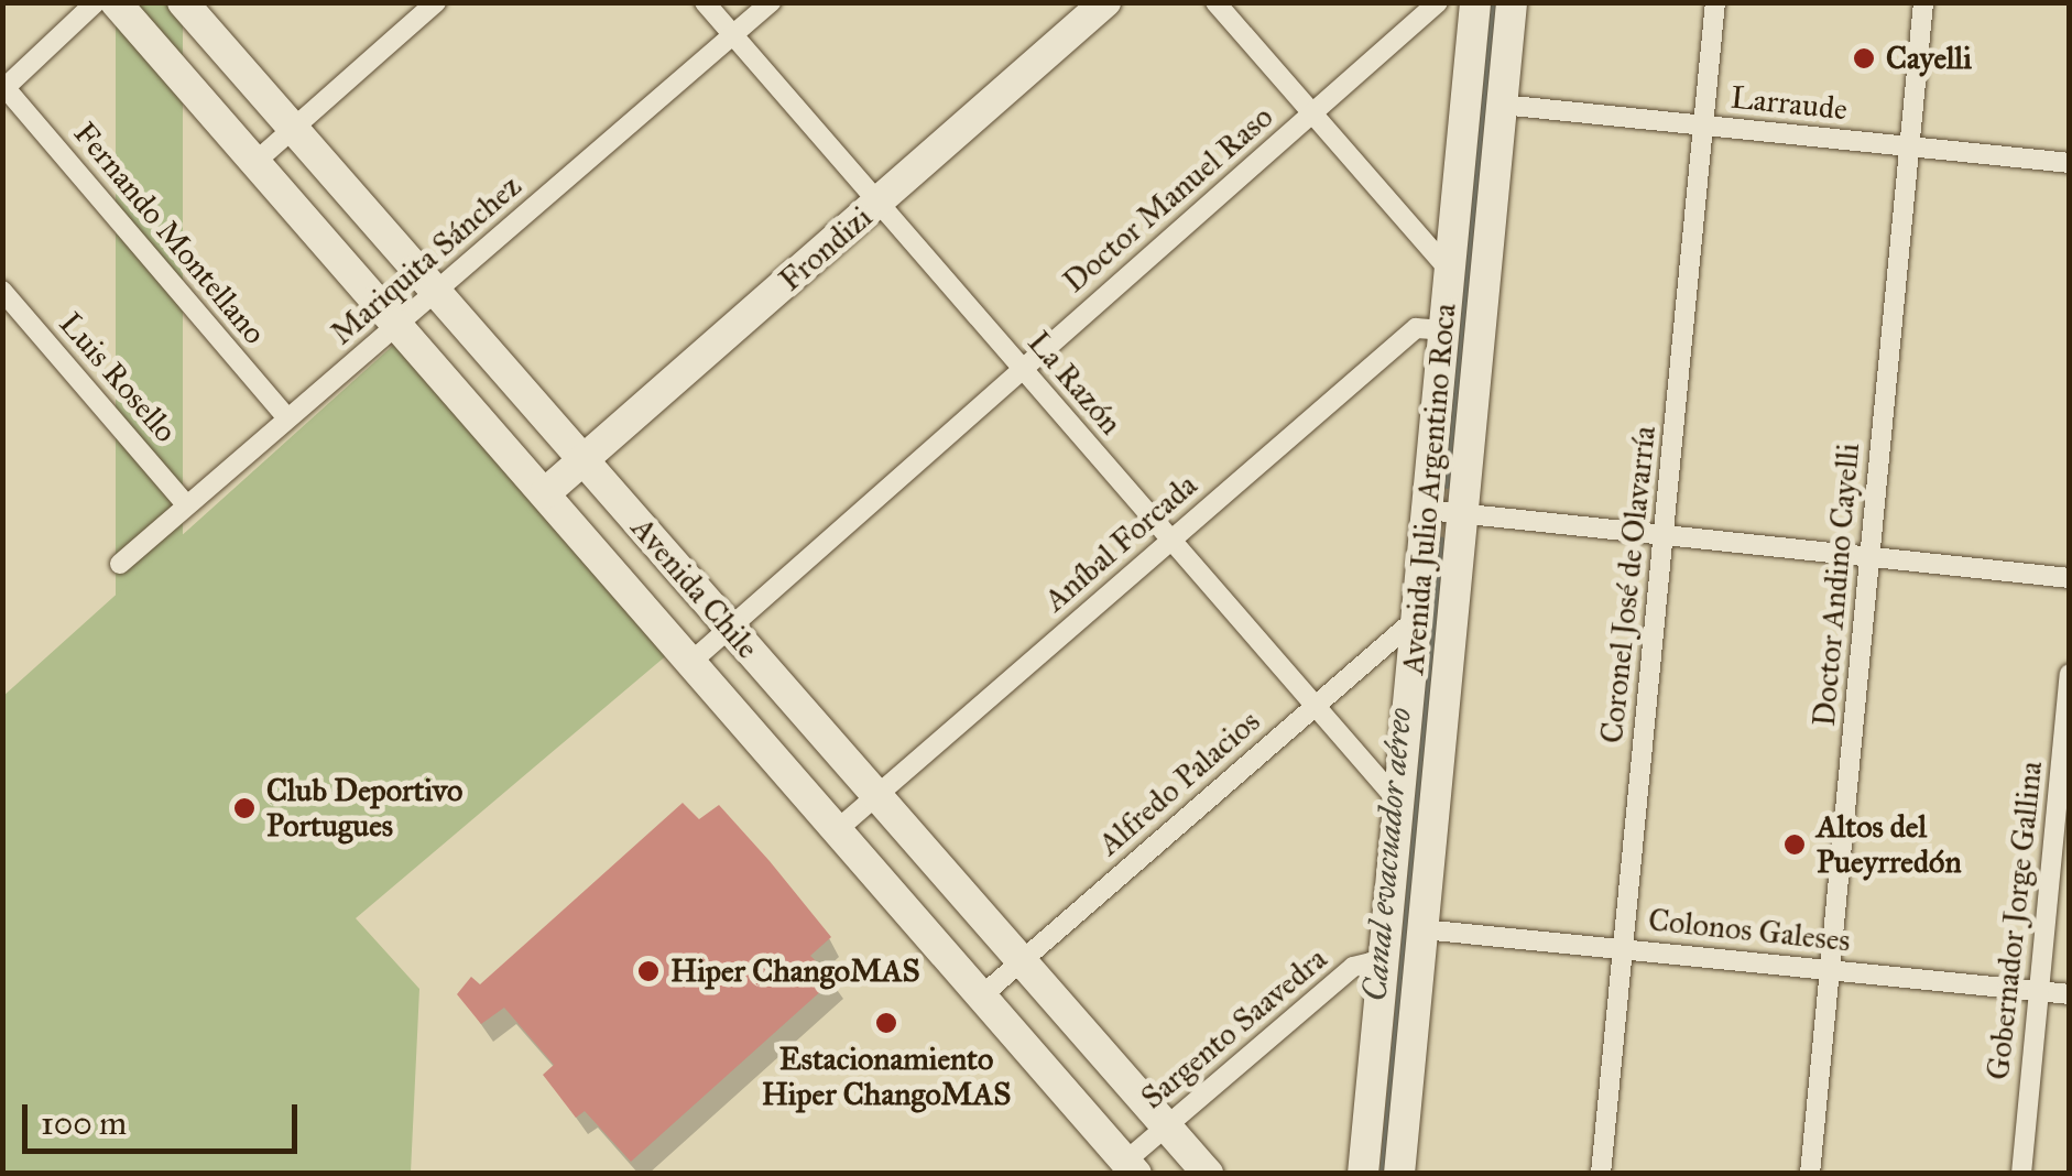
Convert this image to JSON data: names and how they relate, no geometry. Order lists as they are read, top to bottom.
{
  "streets": {
    "main road": ["Frondizi", "Avenida Julio Argentino Roca", "Avenida Chile"],
    "street": [
      "Larraude",
      "Doctor Manuel Raso",
      "Fernando Montellano",
      "Mariquita Sánchez",
      "Luis Rosello",
      "La Razón",
      "Aníbal Forcada",
      "Coronel José de Olavarría",
      "Doctor Andino Cayelli",
      "Alfredo Palacios",
      "Gobernador Jorge Gallina",
      "Colonos Galeses",
      "Sargento Saavedra"
    ]
  },
  "crossings": [
    ["Larraude", "Avenida Julio Argentino Roca"],
    ["Larraude", "Coronel José de Olavarría"],
    ["Larraude", "Doctor Andino Cayelli"],
    ["Doctor Manuel Raso", "La Razón"],
    ["Doctor Manuel Raso", "Avenida Chile"],
    ["Fernando Montellano", "Mariquita Sánchez"],
    ["Frondizi", "La Razón"],
    ["Frondizi", "Avenida Chile"],
    ["Mariquita Sánchez", "Luis Rosello"],
    ["Mariquita Sánchez", "La Razón"],
    ["Mariquita Sánchez", "Avenida Chile"],
    ["La Razón", "Avenida Julio Argentino Roca"],
    ["La Razón", "Aníbal Forcada"],
    ["La Razón", "Alfredo Palacios"],
    ["Avenida Julio Argentino Roca", "Aníbal Forcada"],
    ["Avenida Julio Argentino Roca", "Alfredo Palacios"],
    ["Avenida Julio Argentino Roca", "Colonos Galeses"],
    ["Avenida Julio Argentino Roca", "Sargento Saavedra"],
    ["Aníbal Forcada", "Avenida Chile"],
    ["Coronel José de Olavarría", "Colonos Galeses"],
    ["Doctor Andino Cayelli", "Colonos Galeses"],
    ["Avenida Chile", "Alfredo Palacios"],
    ["Avenida Chile", "Sargento Saavedra"],
    ["Gobernador Jorge Gallina", "Colonos Galeses"]
  ],
  "water": ["Canal evacuador aéreo"],
  "places": [
    "Cayelli",
    "Club Deportivo Portugues",
    "Altos del Pueyrredón",
    "Hiper ChangoMAS",
    "Estacionamiento Hiper ChangoMAS"
  ],
  "scale_bar": "100 m"
}
